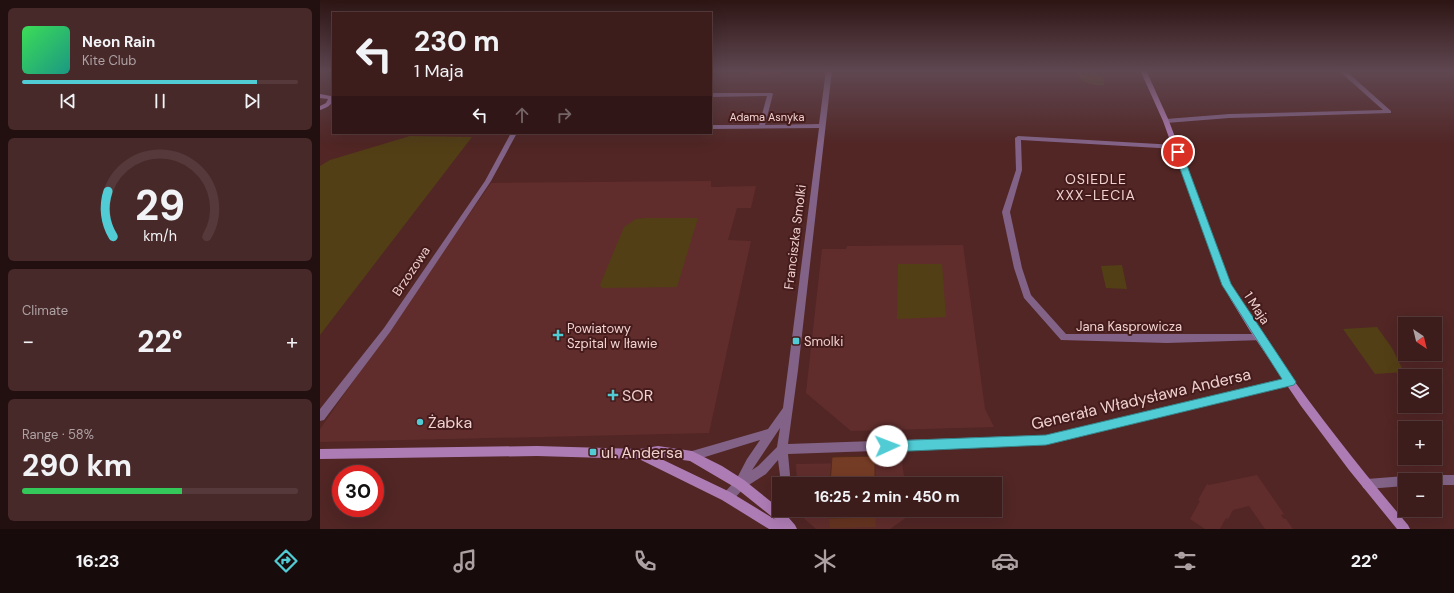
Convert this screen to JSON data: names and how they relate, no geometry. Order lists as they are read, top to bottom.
{
  "streets": {
    "street": [
      "Adama Asnyka",
      "Franciszka Smolki",
      "Brzozowa",
      "1 Maja",
      "Jana Kasprowicza",
      "Generała Władysława Andersa"
    ]
  },
  "crossings": [
    ["Adama Asnyka", "Franciszka Smolki"],
    ["Franciszka Smolki", "Generała Władysława Andersa"],
    ["1 Maja", "Jana Kasprowicza"],
    ["1 Maja", "Generała Władysława Andersa"]
  ],
  "districts": ["OSIEDLE XXX-LECIA"],
  "places": {
    "health": ["Powiatowy Szpital w Iławie", "SOR"],
    "transit": ["Smolki", "ul. Andersa"],
    "other": ["Żabka"]
  },
  "north": "bottom right",
  "page": {
    "turn": ["230 m", "1 Maja"],
    "song": ["Neon Rain", "Kite Club"],
    "tile": [
      "Climate",
      ["Range · 58%", "290 km"]
    ],
    "map_buttons": ["+", "−"],
    "heat": ["−", "22°", "+"],
    "limit": "30",
    "trip": "16:25 · 2 min · 450 m",
    "tabs": ["16:23", "22°"],
    "gauge": ["29", "km/h"]
  }
}
